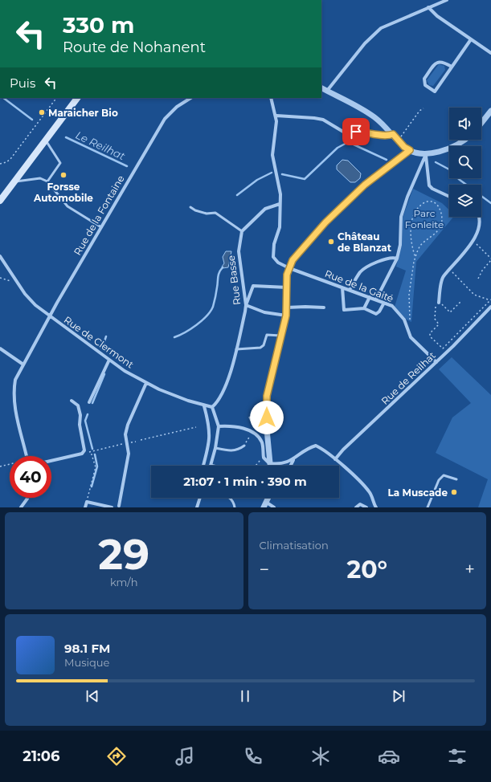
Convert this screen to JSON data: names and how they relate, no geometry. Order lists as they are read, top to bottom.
{
  "streets": {
    "street": [
      "Rue de la Fontaine",
      "Rue Basse",
      "Rue de la Gaité",
      "Rue de Clermont",
      "Rue de Reilhat"
    ]
  },
  "crossings": [
    ["Rue de la Fontaine", "Rue de Clermont"],
    ["Rue Basse", "Rue de Clermont"],
    ["Rue de la Gaité", "Rue de Reilhat"]
  ],
  "water": ["Le Reilhat"],
  "parks": ["Parc Fonleite"],
  "places": [
    "Maraicher Bio",
    "Forsse Automobile",
    "Château de Blanzat",
    "La Muscade"
  ],
  "page": {
    "turn": ["330 m", "Route de Nohanent"],
    "then": "Puis",
    "limit": "40",
    "trip": "21:07 · 1 min · 390 m",
    "tile": [
      ["29", "km/h"],
      "Climatisation"
    ],
    "heat": ["−", "20°", "+"],
    "song": ["98.1 FM", "Musique"],
    "tabs": "21:06"
  }
}
